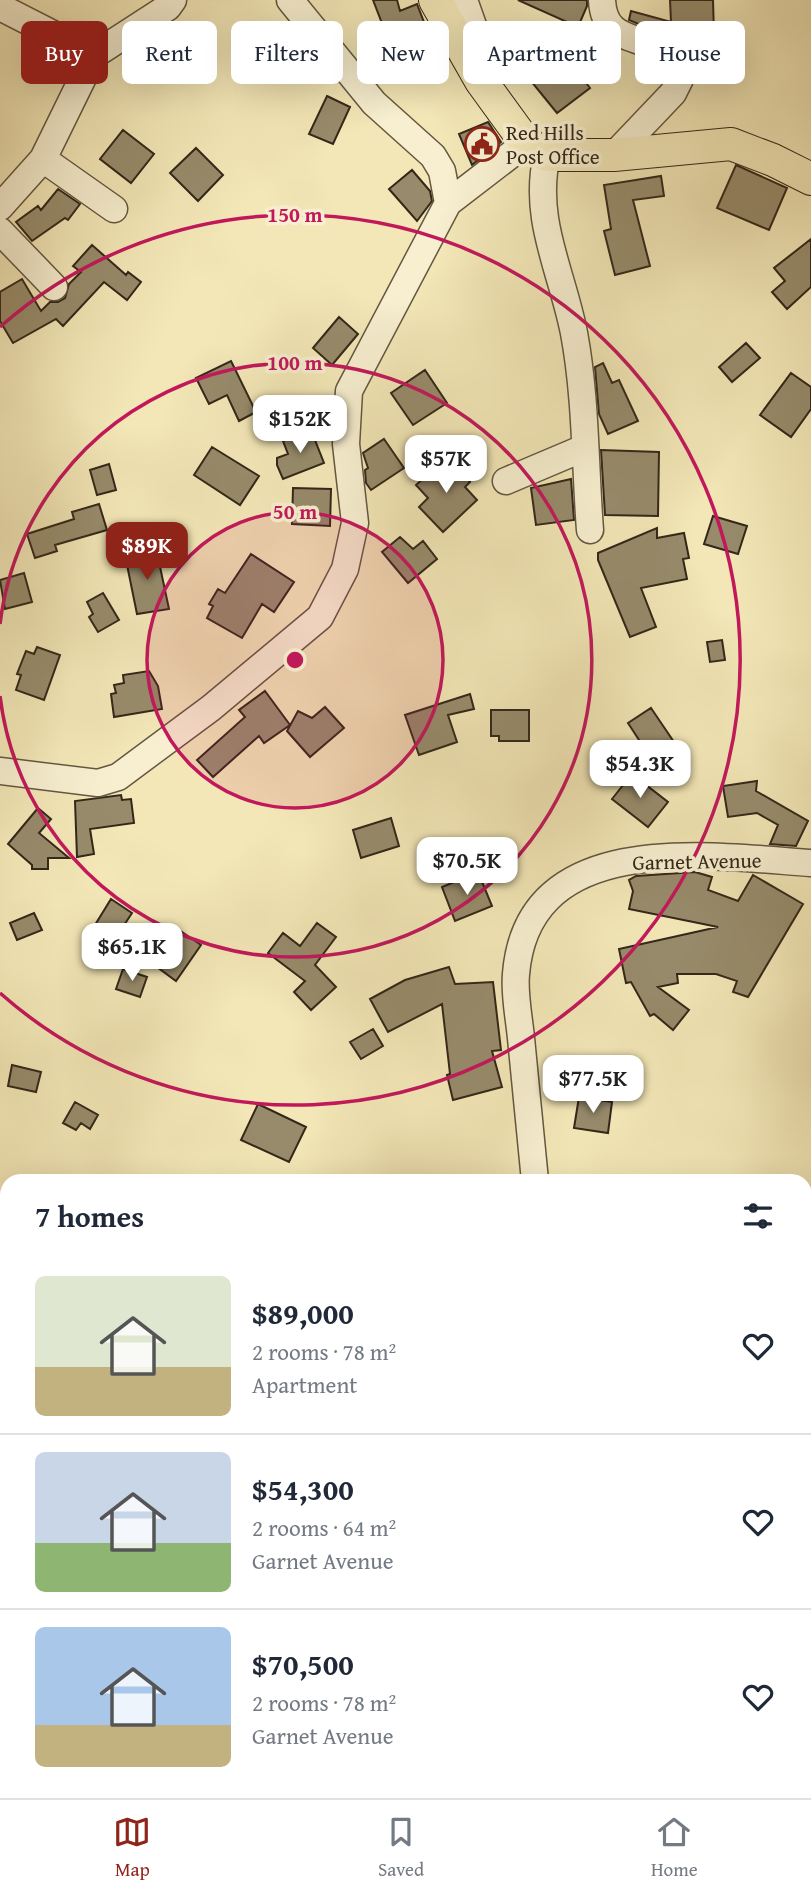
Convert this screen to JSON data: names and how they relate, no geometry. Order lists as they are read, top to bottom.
{
  "streets": {
    "street": ["Garnet Avenue"]
  },
  "places": {
    "public building": ["Red Hills Post Office"]
  },
  "page": {
    "chip": [
      "Buy",
      "Rent",
      "Filters",
      "New",
      "Apartment",
      "House"
    ],
    "price": [
      "$152K",
      "$57K",
      "$89K",
      "$54.3K",
      "$70.5K",
      "$65.1K",
      "$77.5K"
    ],
    "heading": "7 homes",
    "list": [
      {
        "name": "$89,000",
        "note": "2 rooms · 78 m² · Apartment"
      },
      {
        "name": "$54,300",
        "note": "2 rooms · 64 m² · Garnet Avenue"
      },
      {
        "name": "$70,500",
        "note": "2 rooms · 78 m² · Garnet Avenue"
      }
    ],
    "tabs": ["Map", "Saved", "Home"]
  },
  "rings": ["150 m", "100 m", "50 m"]
}
